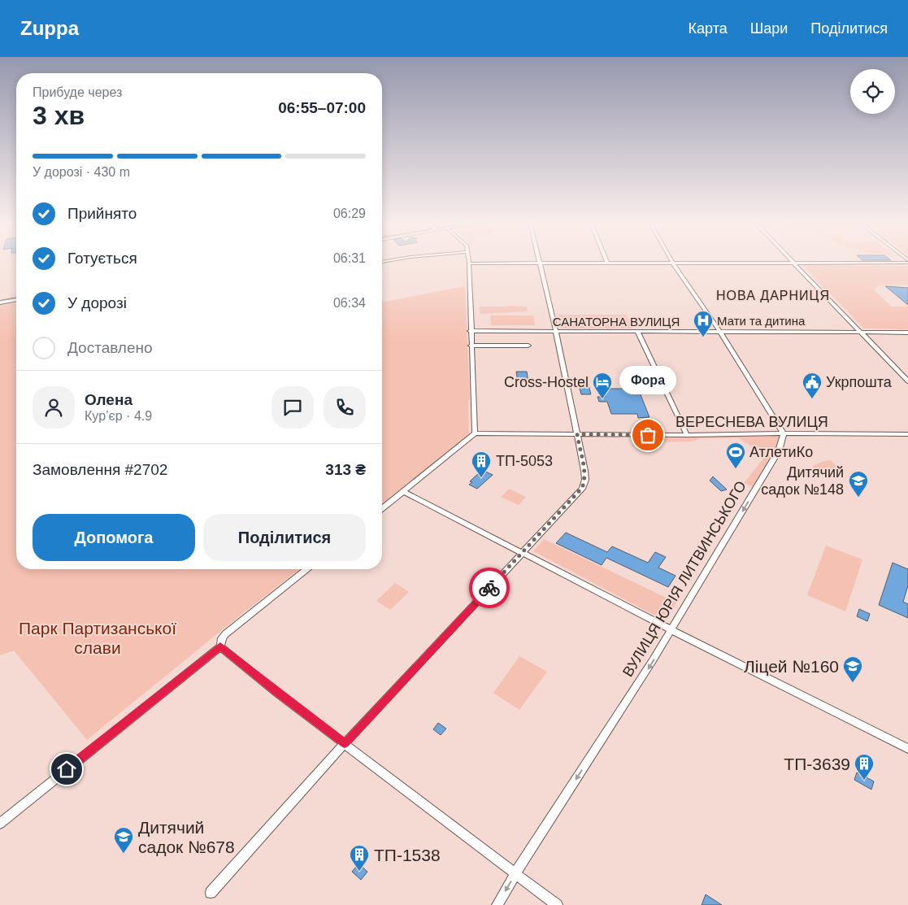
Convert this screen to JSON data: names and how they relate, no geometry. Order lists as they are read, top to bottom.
{
  "streets": {
    "street": ["САНАТОРНА ВУЛИЦЯ", "ВЕРЕСНЕВА ВУЛИЦЯ", "ВУЛИЦЯ ЮРІЯ ЛИТВИНСЬКОГО"]
  },
  "crossings": [
    ["ВЕРЕСНЕВА ВУЛИЦЯ", "ВУЛИЦЯ ЮРІЯ ЛИТВИНСЬКОГО"]
  ],
  "one_way": ["ВУЛИЦЯ ЮРІЯ ЛИТВИНСЬКОГО"],
  "districts": ["НОВА ДАРНИЦЯ"],
  "parks": ["Парк Партизанської слави"],
  "places": {
    "hospital": ["Мати та дитина"],
    "hotel": ["Cross-Hostel"],
    "public building": ["Укрпошта"],
    "other": ["Фора"],
    "sports": ["АтлетиКо"],
    "building": ["ТП-5053", "ТП-3639", "ТП-1538"],
    "school or university": ["Дитячий садок №148", "Ліцей №160", "Дитячий садок №678"]
  },
  "page": {
    "header": "Zuppa",
    "nav": ["Карта", "Шари", "Поділитися"],
    "heading": ["3 хв", "Прибуде через", "06:55–07:00"],
    "panel": [
      "Олена",
      "Кур’єр · 4.9",
      "Замовлення #2702",
      "313 ₴"
    ],
    "bar": "У дорозі · 430 m",
    "list": [
      ["Прийнято", "06:29"],
      ["Готується", "06:31"],
      ["У дорозі", "06:34"],
      "Доставлено"
    ],
    "bubble": "Фора",
    "buttons": ["Допомога", "Поділитися"]
  }
}
